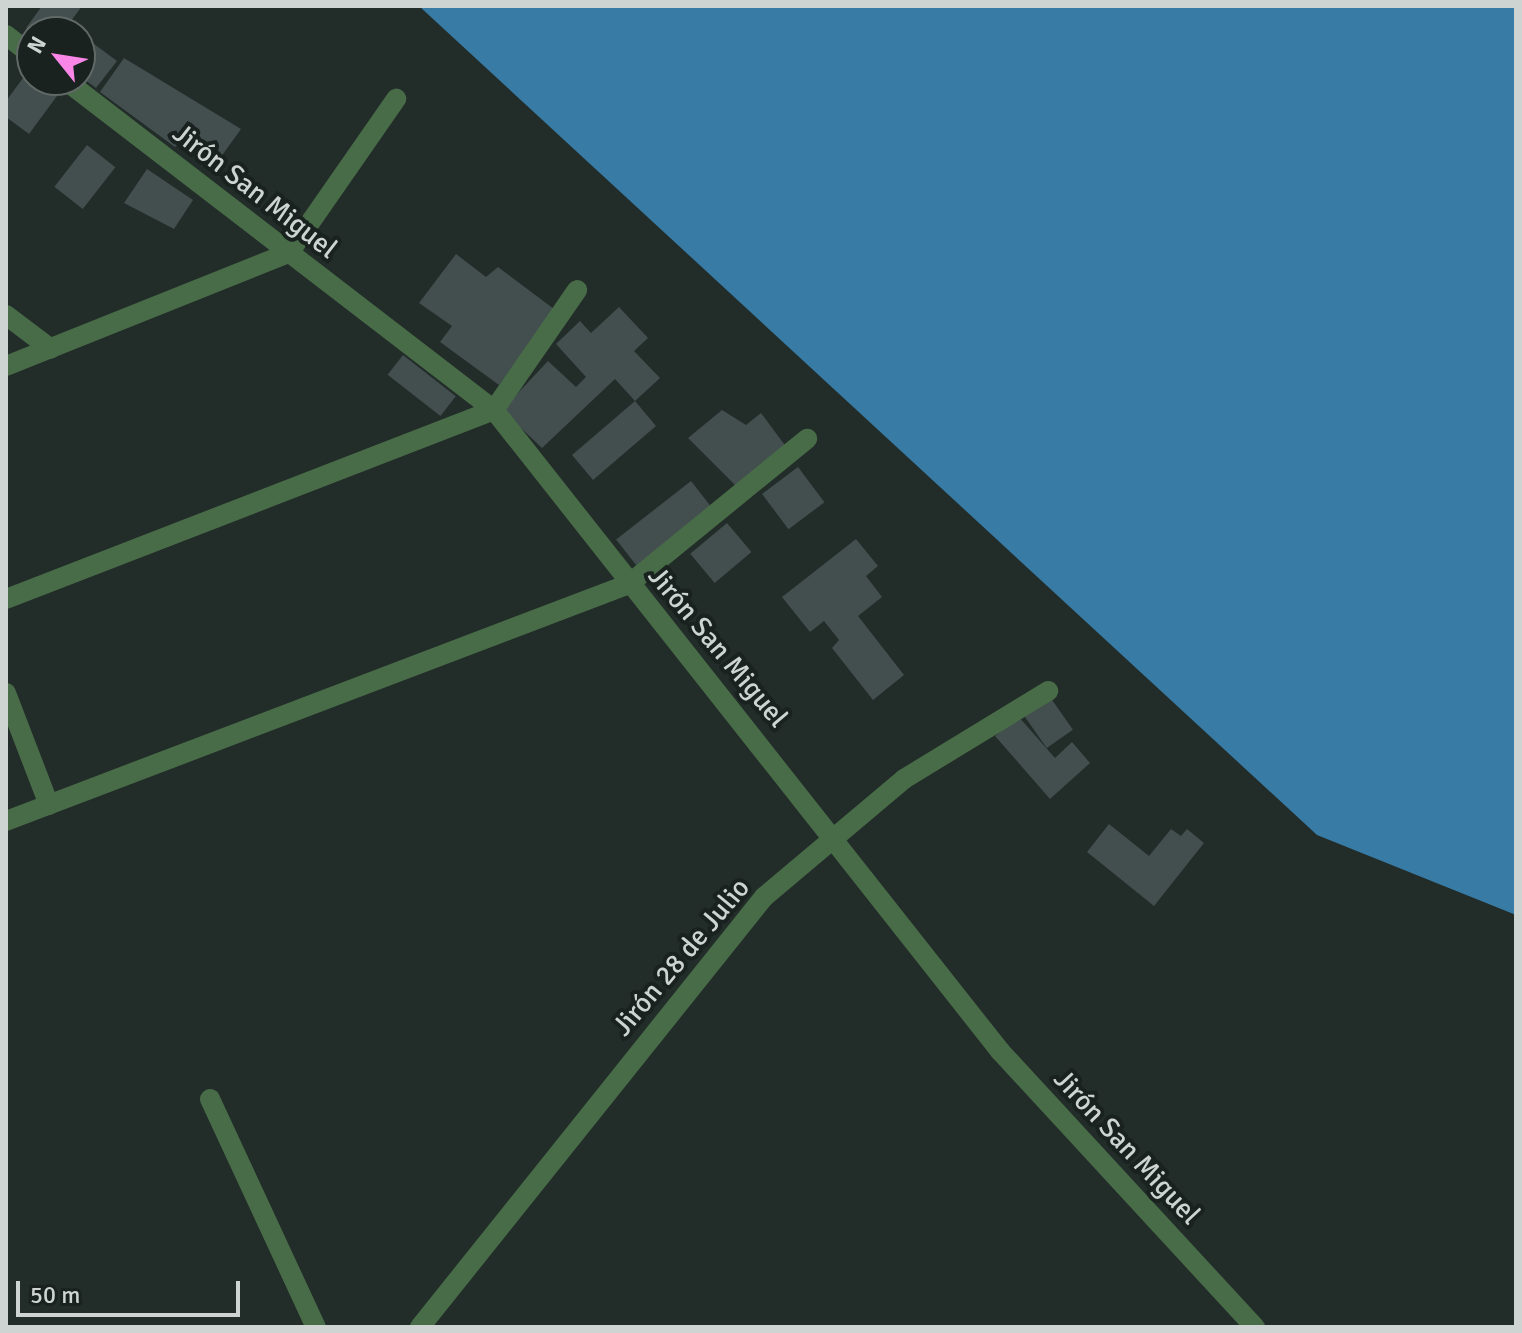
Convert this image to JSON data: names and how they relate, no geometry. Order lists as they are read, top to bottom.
{
  "streets": {
    "street": ["Jirón San Miguel", "Jirón 28 de Julio"]
  },
  "crossings": [
    ["Jirón San Miguel", "Jirón 28 de Julio"]
  ],
  "scale_bar": "50 m",
  "north": "top left"
}
